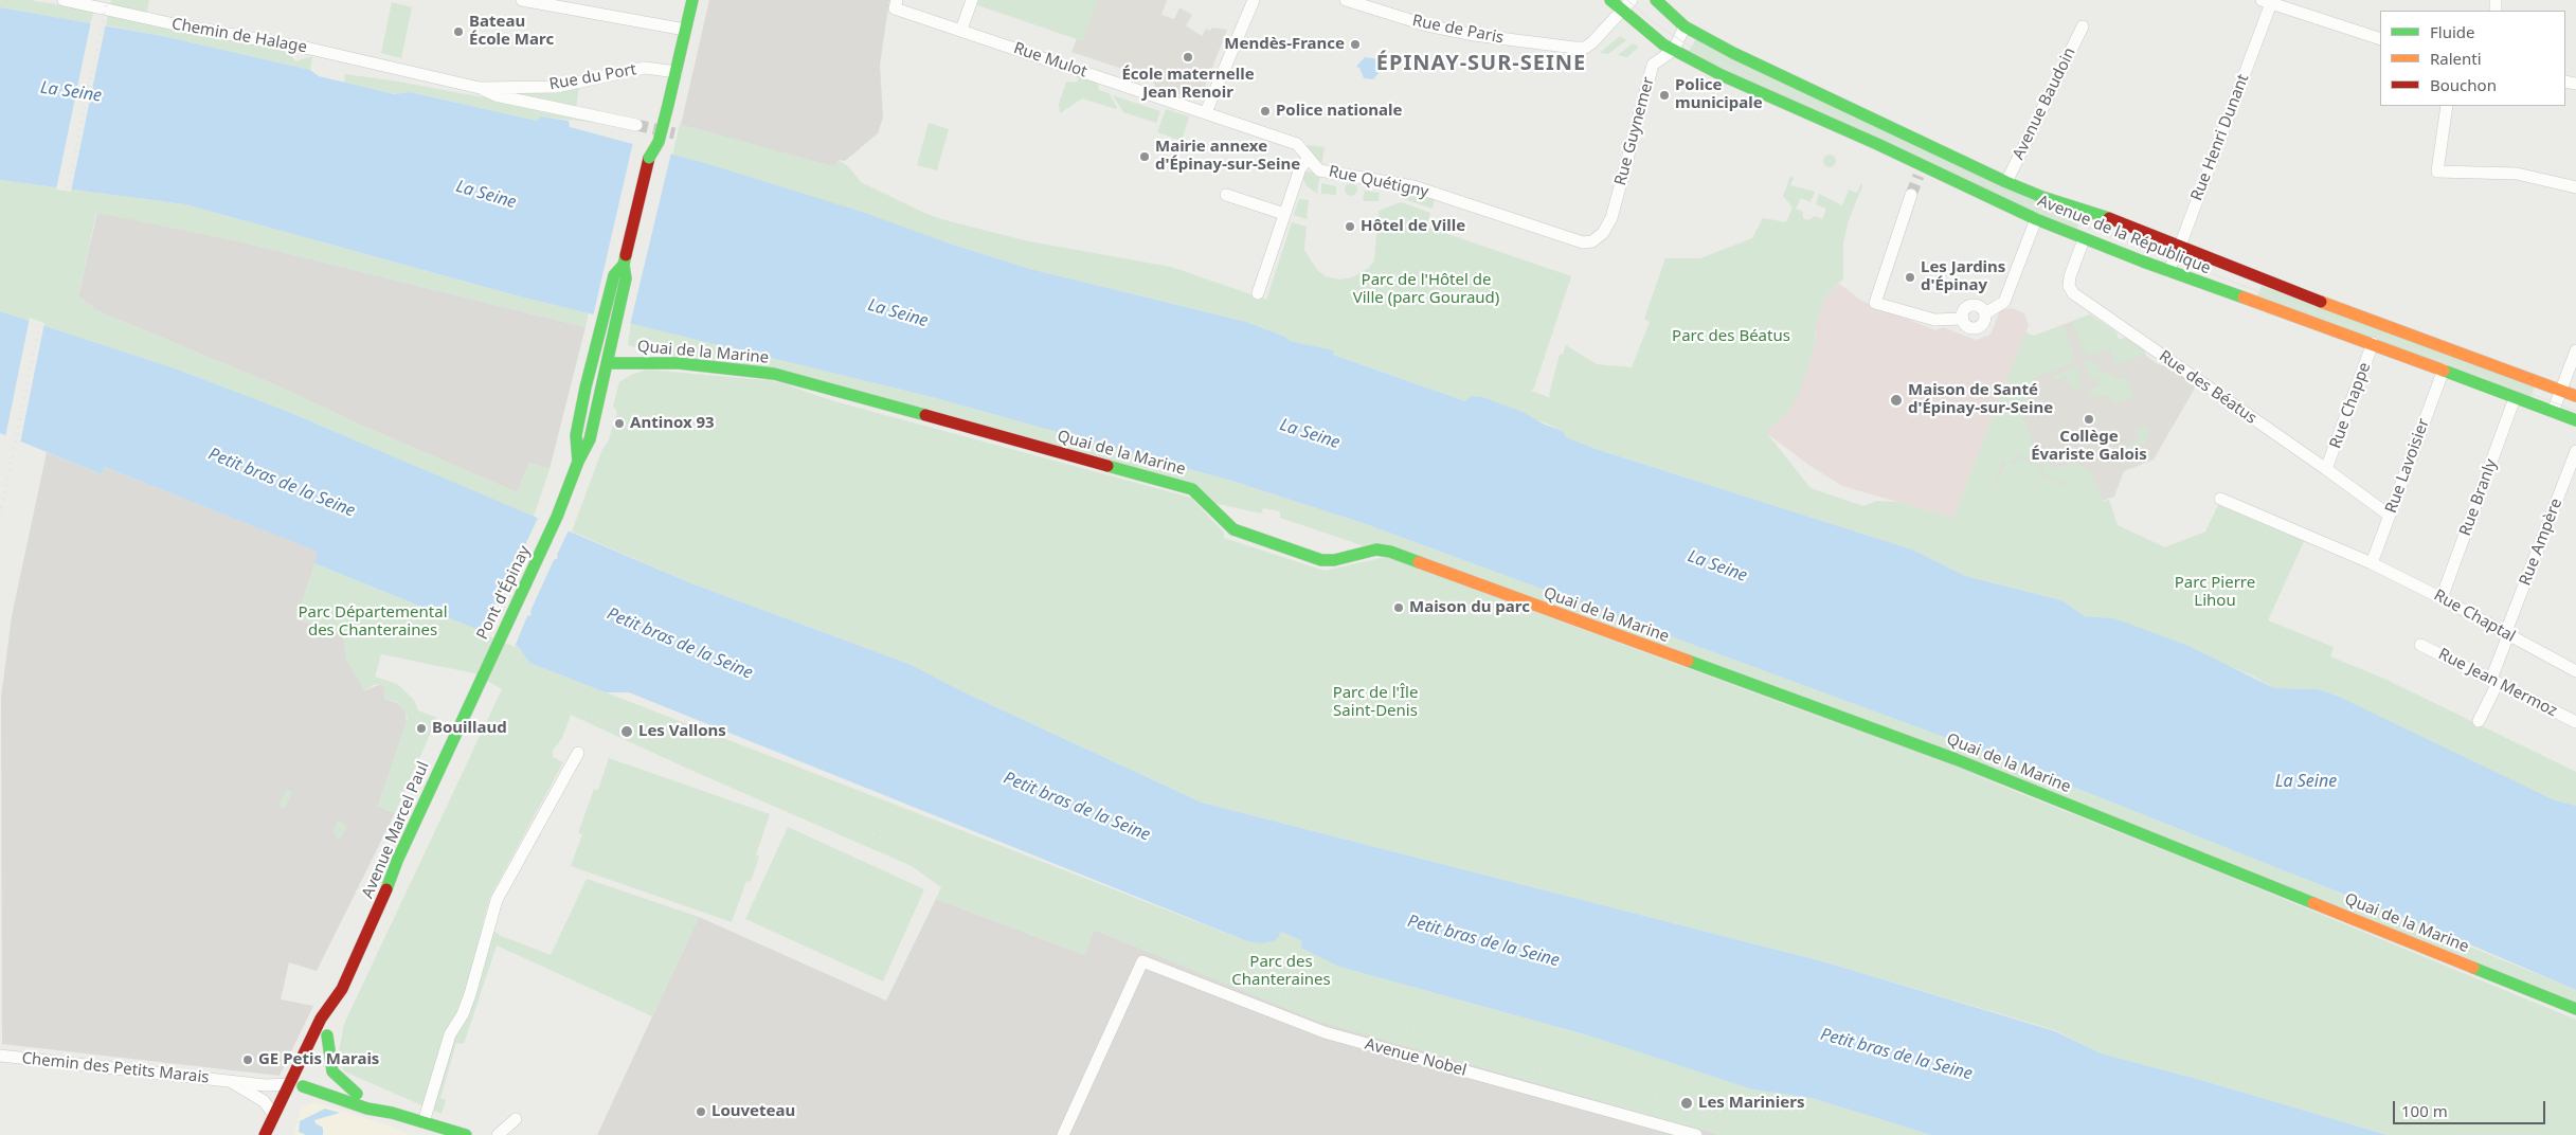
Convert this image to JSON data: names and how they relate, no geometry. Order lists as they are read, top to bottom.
{
  "streets": {
    "main road": [
      "Avenue de la République",
      "Quai de la Marine",
      "Pont d'Épinay",
      "Avenue Marcel Paul"
    ],
    "street": [
      "Rue de Paris",
      "Chemin de Halage",
      "Rue Mulot",
      "Rue du Port",
      "Avenue Baudoin",
      "Rue Guynemer",
      "Rue Henri Dunant",
      "Rue Quétigny",
      "Rue des Béatus",
      "Rue Chappe",
      "Rue Lavoisier",
      "Rue Branly",
      "Rue Ampère",
      "Rue Chaptal",
      "Rue Jean Mermoz",
      "Avenue Nobel",
      "Chemin des Petits Marais"
    ]
  },
  "crossings": [
    ["Rue de Paris", "Avenue de la République"],
    ["Chemin de Halage", "Rue du Port"],
    ["Rue Mulot", "Rue Quétigny"],
    ["Avenue Baudoin", "Avenue de la République"],
    ["Rue Guynemer", "Rue Quétigny"],
    ["Rue Guynemer", "Avenue de la République"],
    ["Rue Henri Dunant", "Avenue de la République"],
    ["Avenue de la République", "Rue des Béatus"],
    ["Avenue de la République", "Rue Chappe"],
    ["Avenue de la République", "Rue Lavoisier"],
    ["Avenue de la République", "Rue Branly"],
    ["Quai de la Marine", "Pont d'Épinay"],
    ["Rue des Béatus", "Rue Chappe"],
    ["Rue des Béatus", "Rue Lavoisier"],
    ["Rue Lavoisier", "Rue Chaptal"],
    ["Rue Branly", "Rue Chaptal"],
    ["Rue Ampère", "Rue Chaptal"],
    ["Rue Ampère", "Rue Jean Mermoz"],
    ["Pont d'Épinay", "Avenue Marcel Paul"],
    ["Avenue Marcel Paul", "Chemin des Petits Marais"]
  ],
  "districts": ["ÉPINAY-SUR-SEINE"],
  "water": ["La Seine", "Petit bras de la Seine"],
  "parks": [
    "Parc de l'Hôtel de Ville (parc Gouraud)",
    "Parc des Béatus",
    "Parc Pierre Lihou",
    "Parc Départemental des Chanteraines",
    "Parc de l'Île Saint-Denis",
    "Parc des Chanteraines"
  ],
  "places": [
    "Bateau École Marc",
    "Mendès-France",
    "École maternelle Jean Renoir",
    "Police municipale",
    "Police nationale",
    "Mairie annexe d'Épinay-sur-Seine",
    "Hôtel de Ville",
    "Les Jardins d'Épinay",
    "Maison de Santé d'Épinay-sur-Seine",
    "Collège Évariste Galois",
    "Antinox 93",
    "Maison du parc",
    "Bouillaud",
    "Les Vallons",
    "GE Petis Marais",
    "Les Mariniers",
    "Louveteau"
  ],
  "legend": ["Fluide", "Ralenti", "Bouchon"],
  "scale_bar": "100 m"
}
